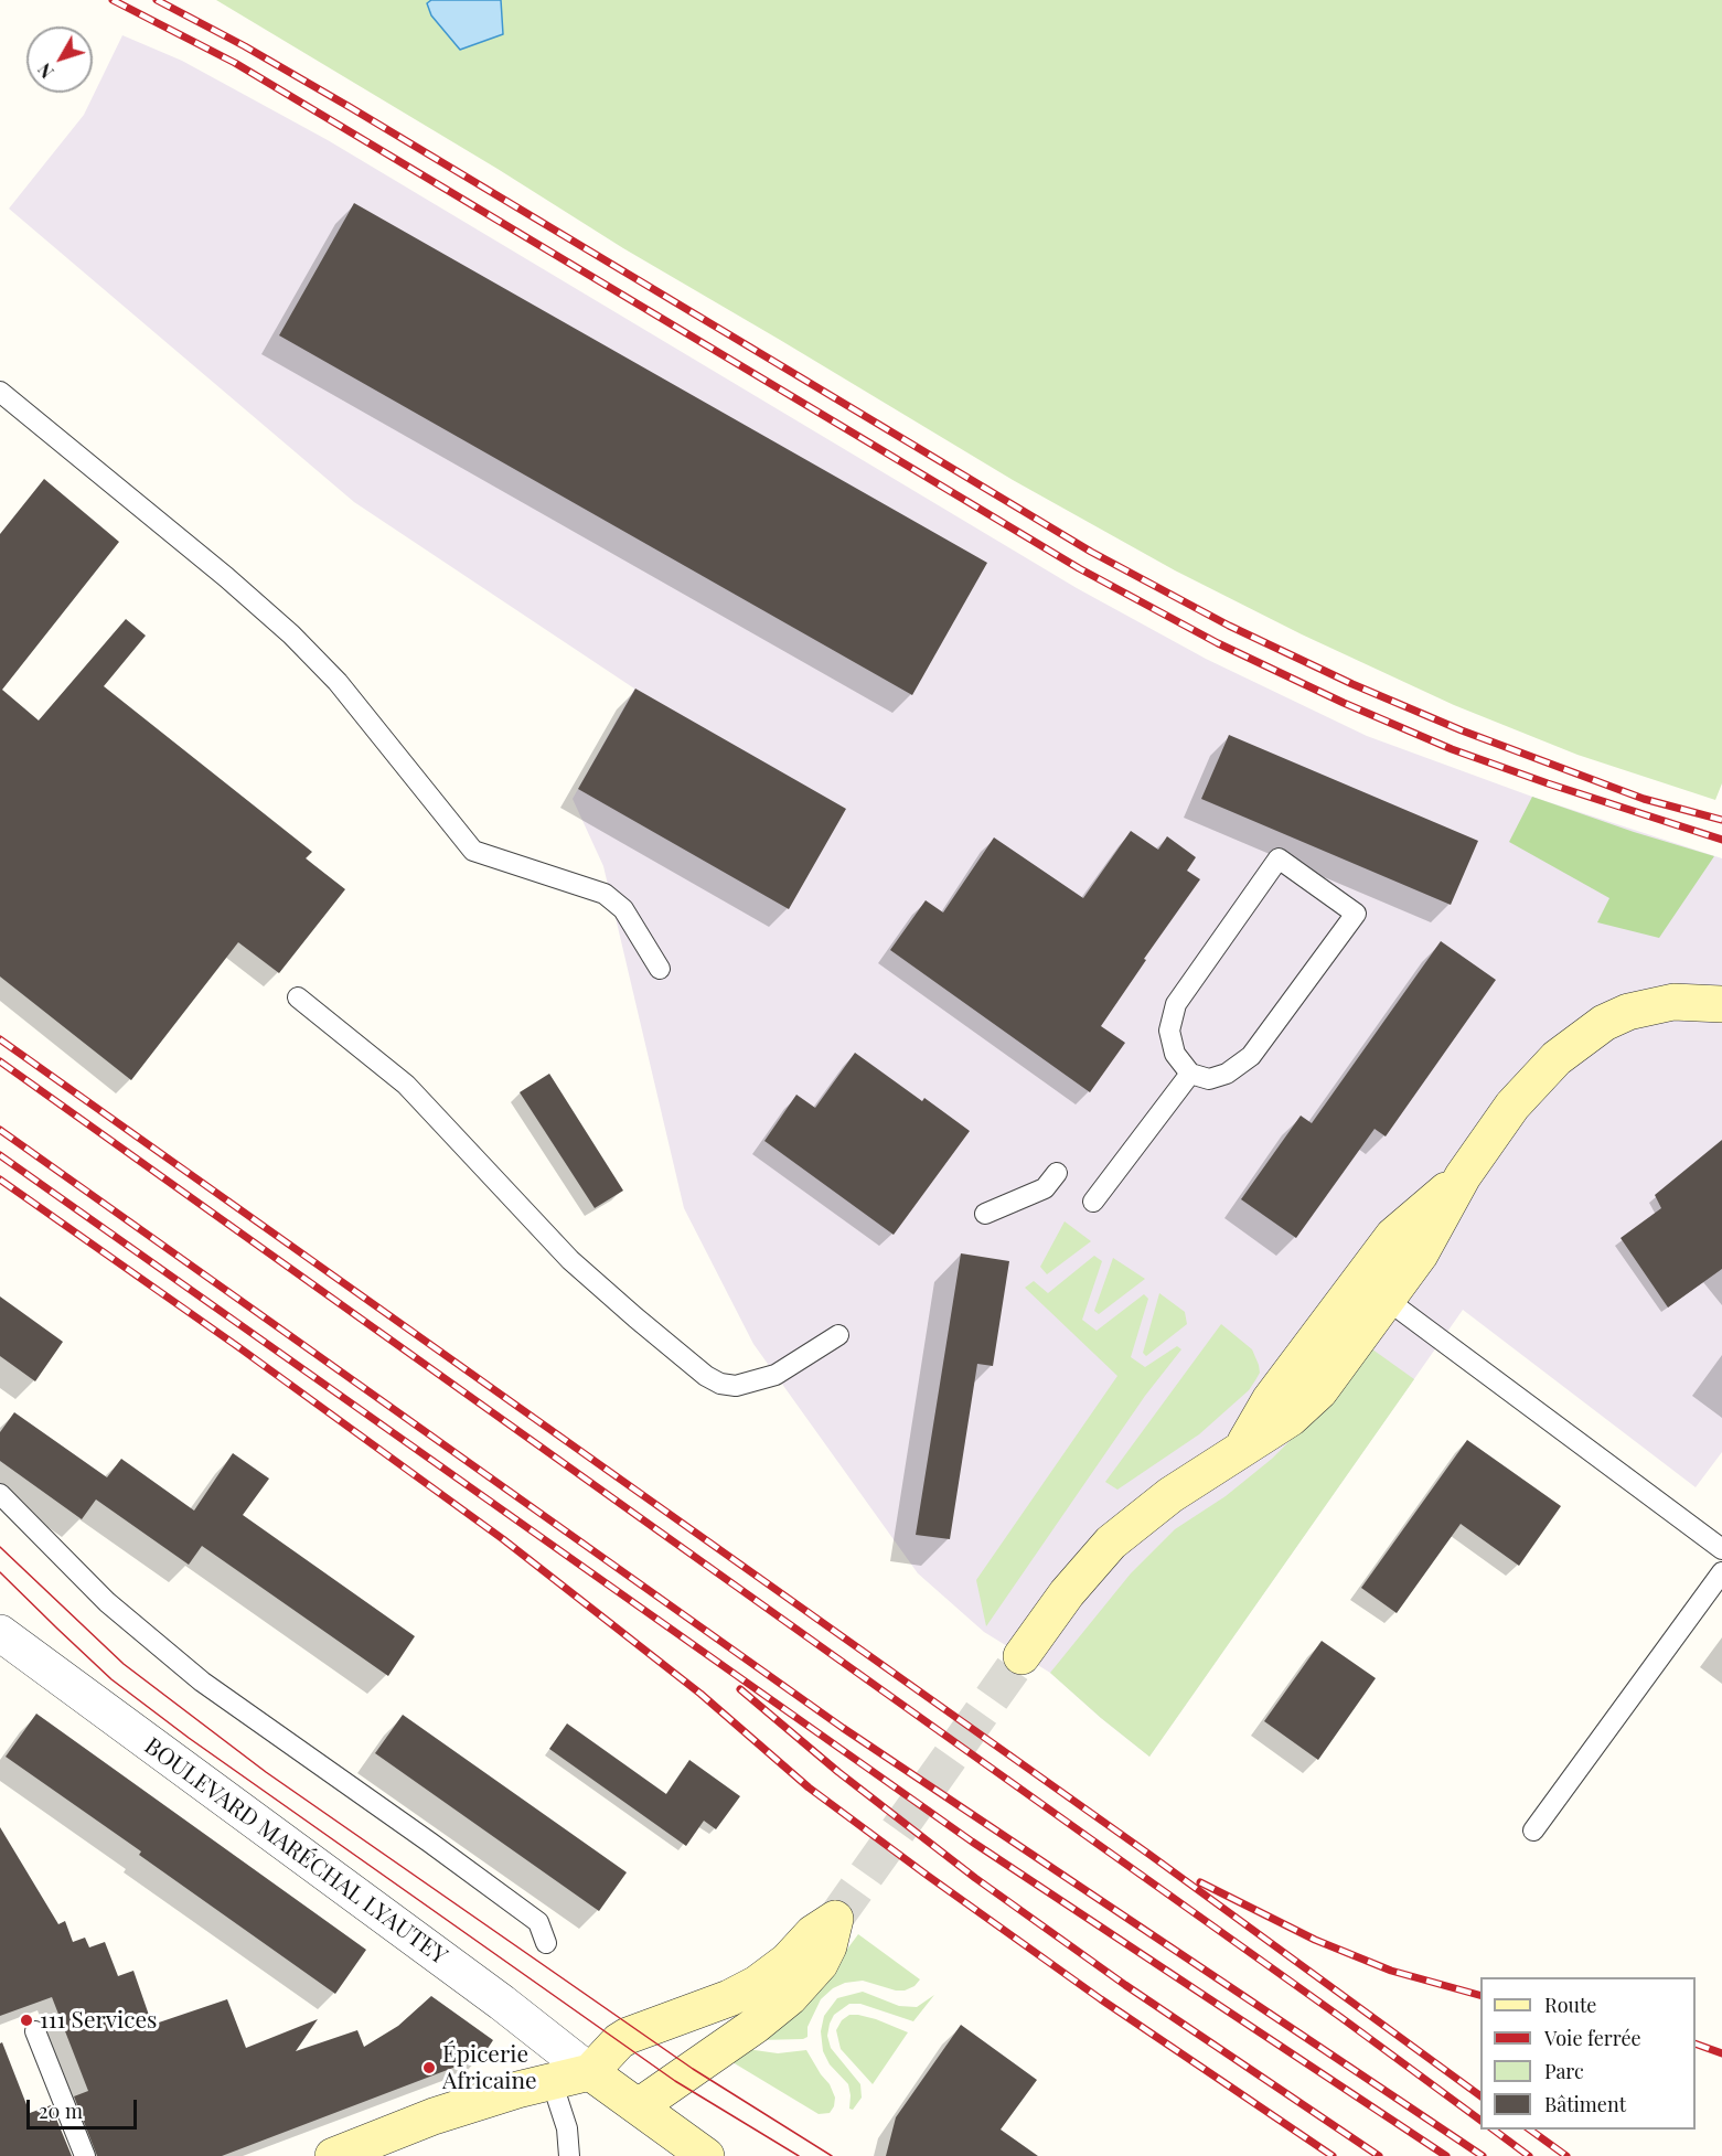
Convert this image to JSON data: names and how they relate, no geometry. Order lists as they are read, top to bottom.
{
  "streets": {
    "street": ["BOULEVARD MARÉCHAL LYAUTEY"]
  },
  "places": ["111 Services", "Épicerie Africaine"],
  "legend": [
    "Route",
    "Voie ferrée",
    "Parc",
    "Bâtiment"
  ],
  "scale_bar": "20 m",
  "north": "bottom left"
}
